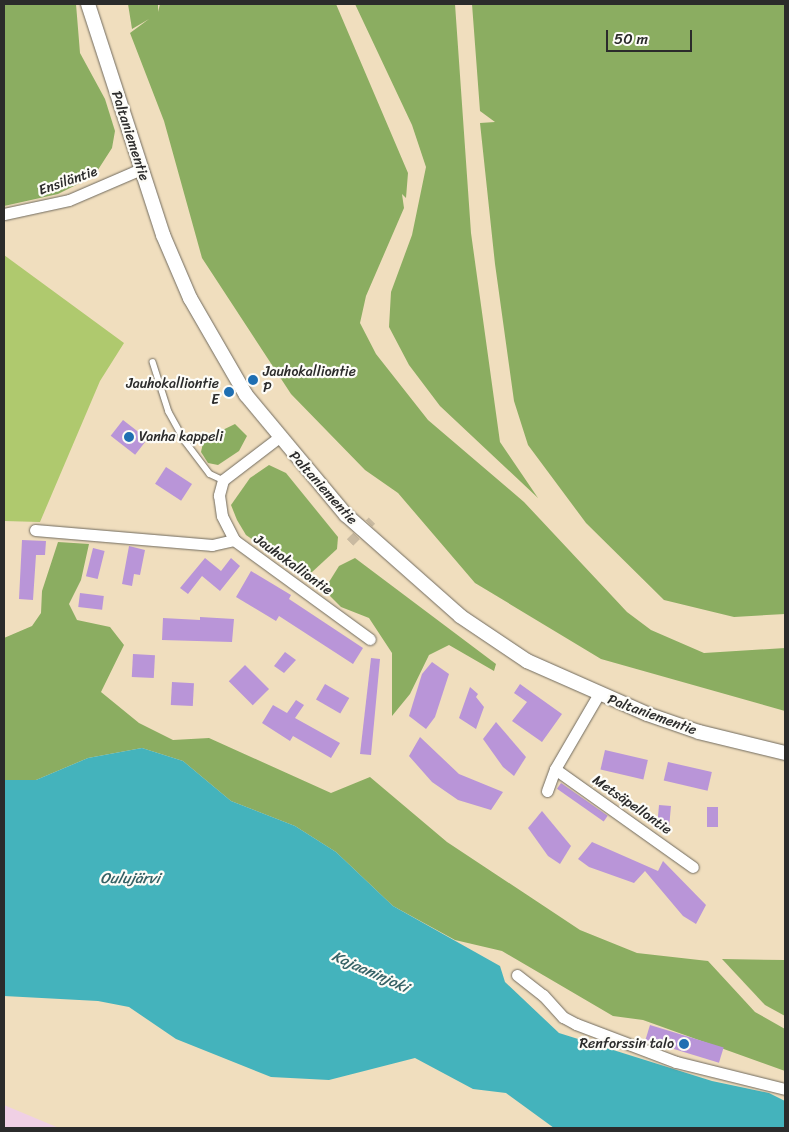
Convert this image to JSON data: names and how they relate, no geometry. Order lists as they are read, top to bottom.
{
  "streets": {
    "street": [
      "Paltaniementie",
      "Ensiläntie",
      "Jauhokalliontie",
      "Metsäpellontie"
    ]
  },
  "crossings": [
    ["Paltaniementie", "Ensiläntie"]
  ],
  "water": ["Oulujärvi", "Kajaaninjoki"],
  "places": [
    "Jauhokalliontie P",
    "Jauhokalliontie E",
    "Vanha kappeli",
    "Renforssin talo"
  ],
  "scale_bar": "50 m"
}
